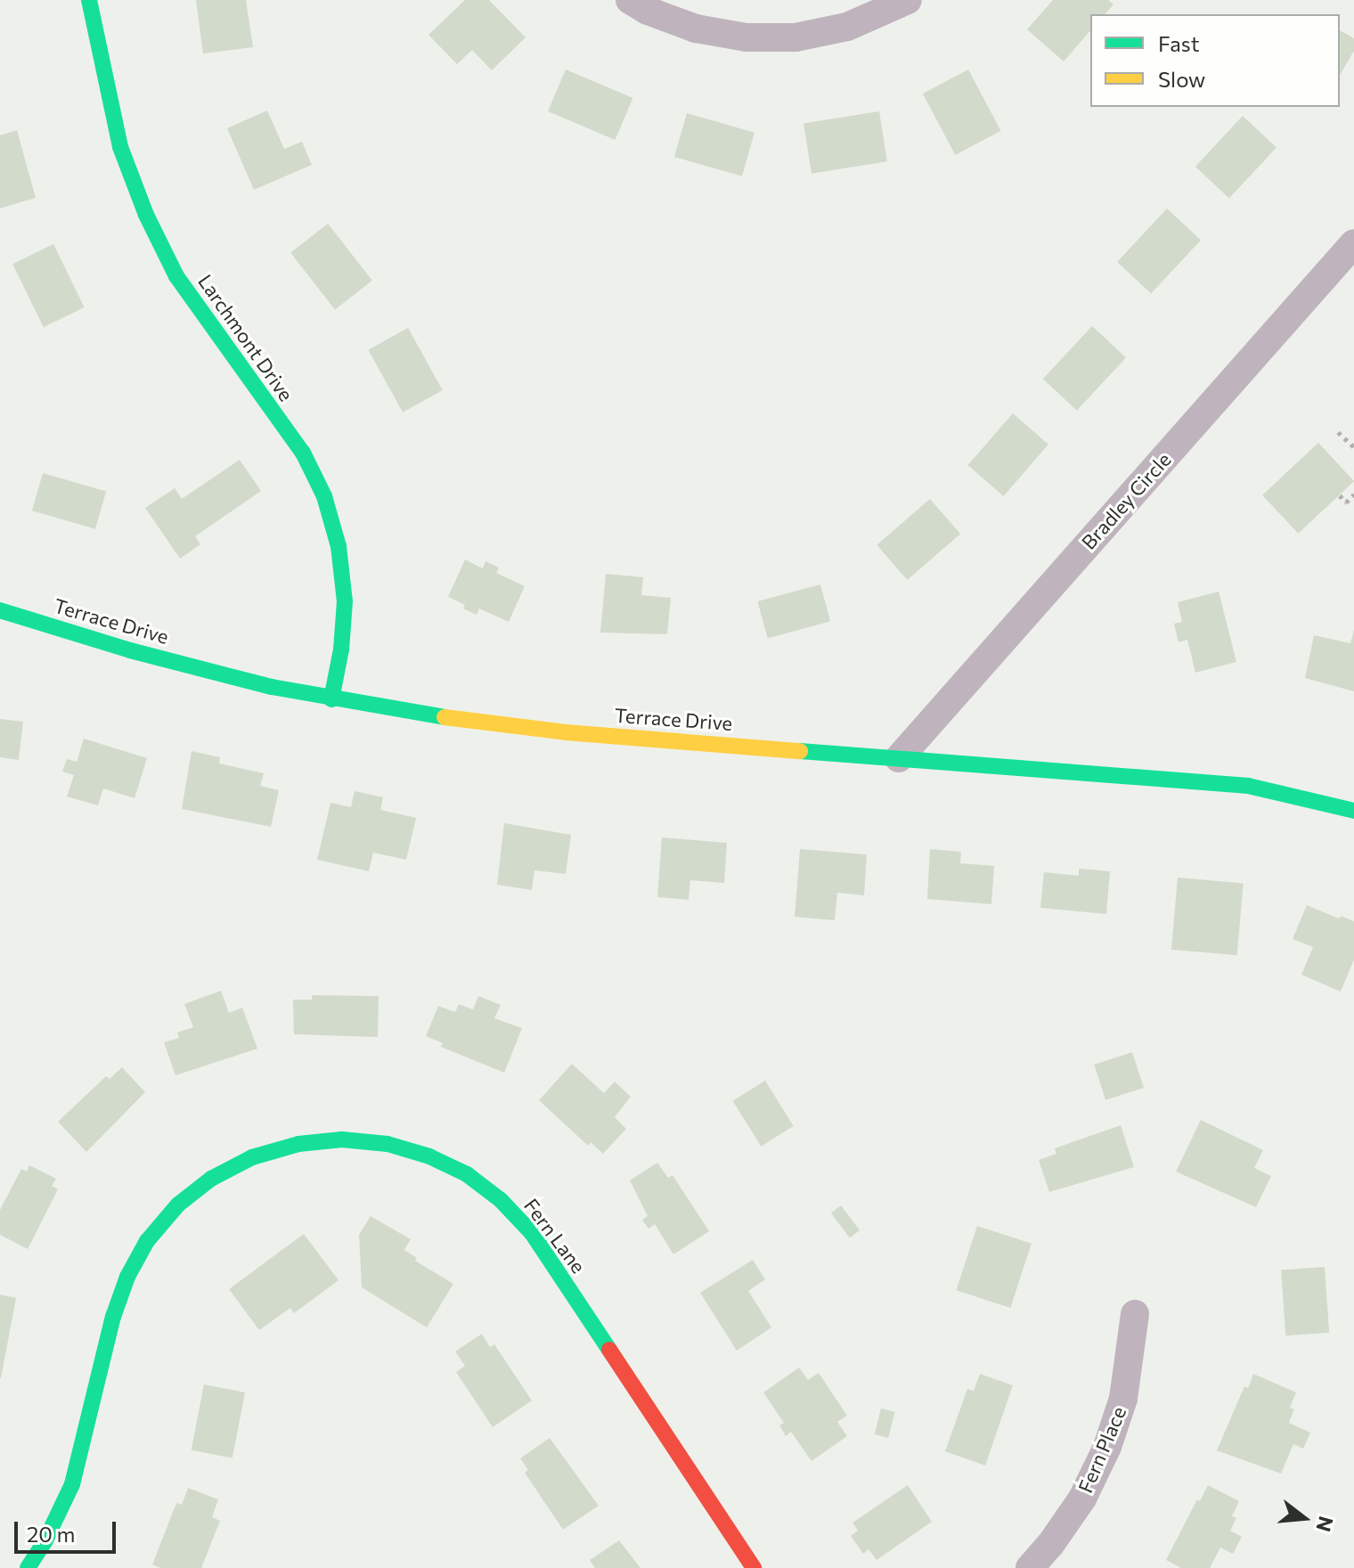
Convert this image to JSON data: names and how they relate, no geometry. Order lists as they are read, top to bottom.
{
  "streets": {
    "street": [
      "Larchmont Drive",
      "Bradley Circle",
      "Terrace Drive",
      "Fern Lane",
      "Fern Place"
    ]
  },
  "crossings": [
    ["Larchmont Drive", "Terrace Drive"],
    ["Bradley Circle", "Terrace Drive"]
  ],
  "legend": ["Fast", "Slow"],
  "scale_bar": "20 m",
  "north": "right"
}
